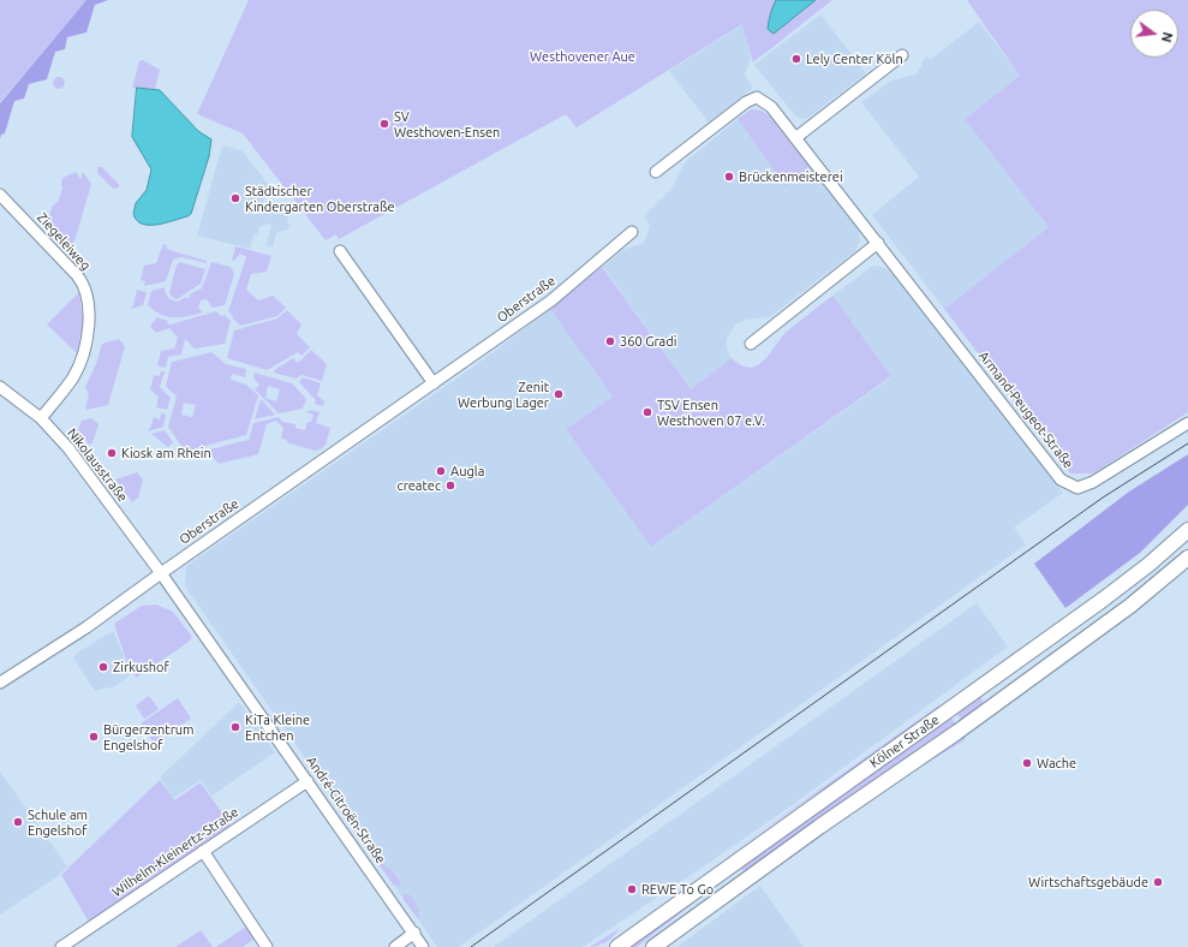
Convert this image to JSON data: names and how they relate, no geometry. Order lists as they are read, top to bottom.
{
  "streets": {
    "main road": ["Kölner Straße"],
    "street": [
      "Ziegeleiweg",
      "Oberstraße",
      "Armand-Peugeot-Straße",
      "Nikolausstraße",
      "André-Citroën-Straße",
      "Wilhelm-Kleinertz-Straße"
    ]
  },
  "crossings": [
    ["Ziegeleiweg", "Nikolausstraße"],
    ["Oberstraße", "Nikolausstraße"],
    ["Oberstraße", "André-Citroën-Straße"],
    ["Nikolausstraße", "André-Citroën-Straße"],
    ["André-Citroën-Straße", "Wilhelm-Kleinertz-Straße"]
  ],
  "parks": ["Westhovener Aue"],
  "places": [
    "Lely Center Köln",
    "SV Westhoven-Ensen",
    "Brückenmeisterei",
    "Städtischer Kindergarten Oberstraße",
    "360 Gradi",
    "Zenit Werbung Lager",
    "TSV Ensen Westhoven 07 e.V.",
    "Kiosk am Rhein",
    "Augla",
    "createc",
    "Zirkushof",
    "KiTa Kleine Entchen",
    "Bürgerzentrum Engelshof",
    "Wache",
    "Schule am Engelshof",
    "Wirtschaftsgebäude",
    "REWE To Go"
  ],
  "north": "right"
}
